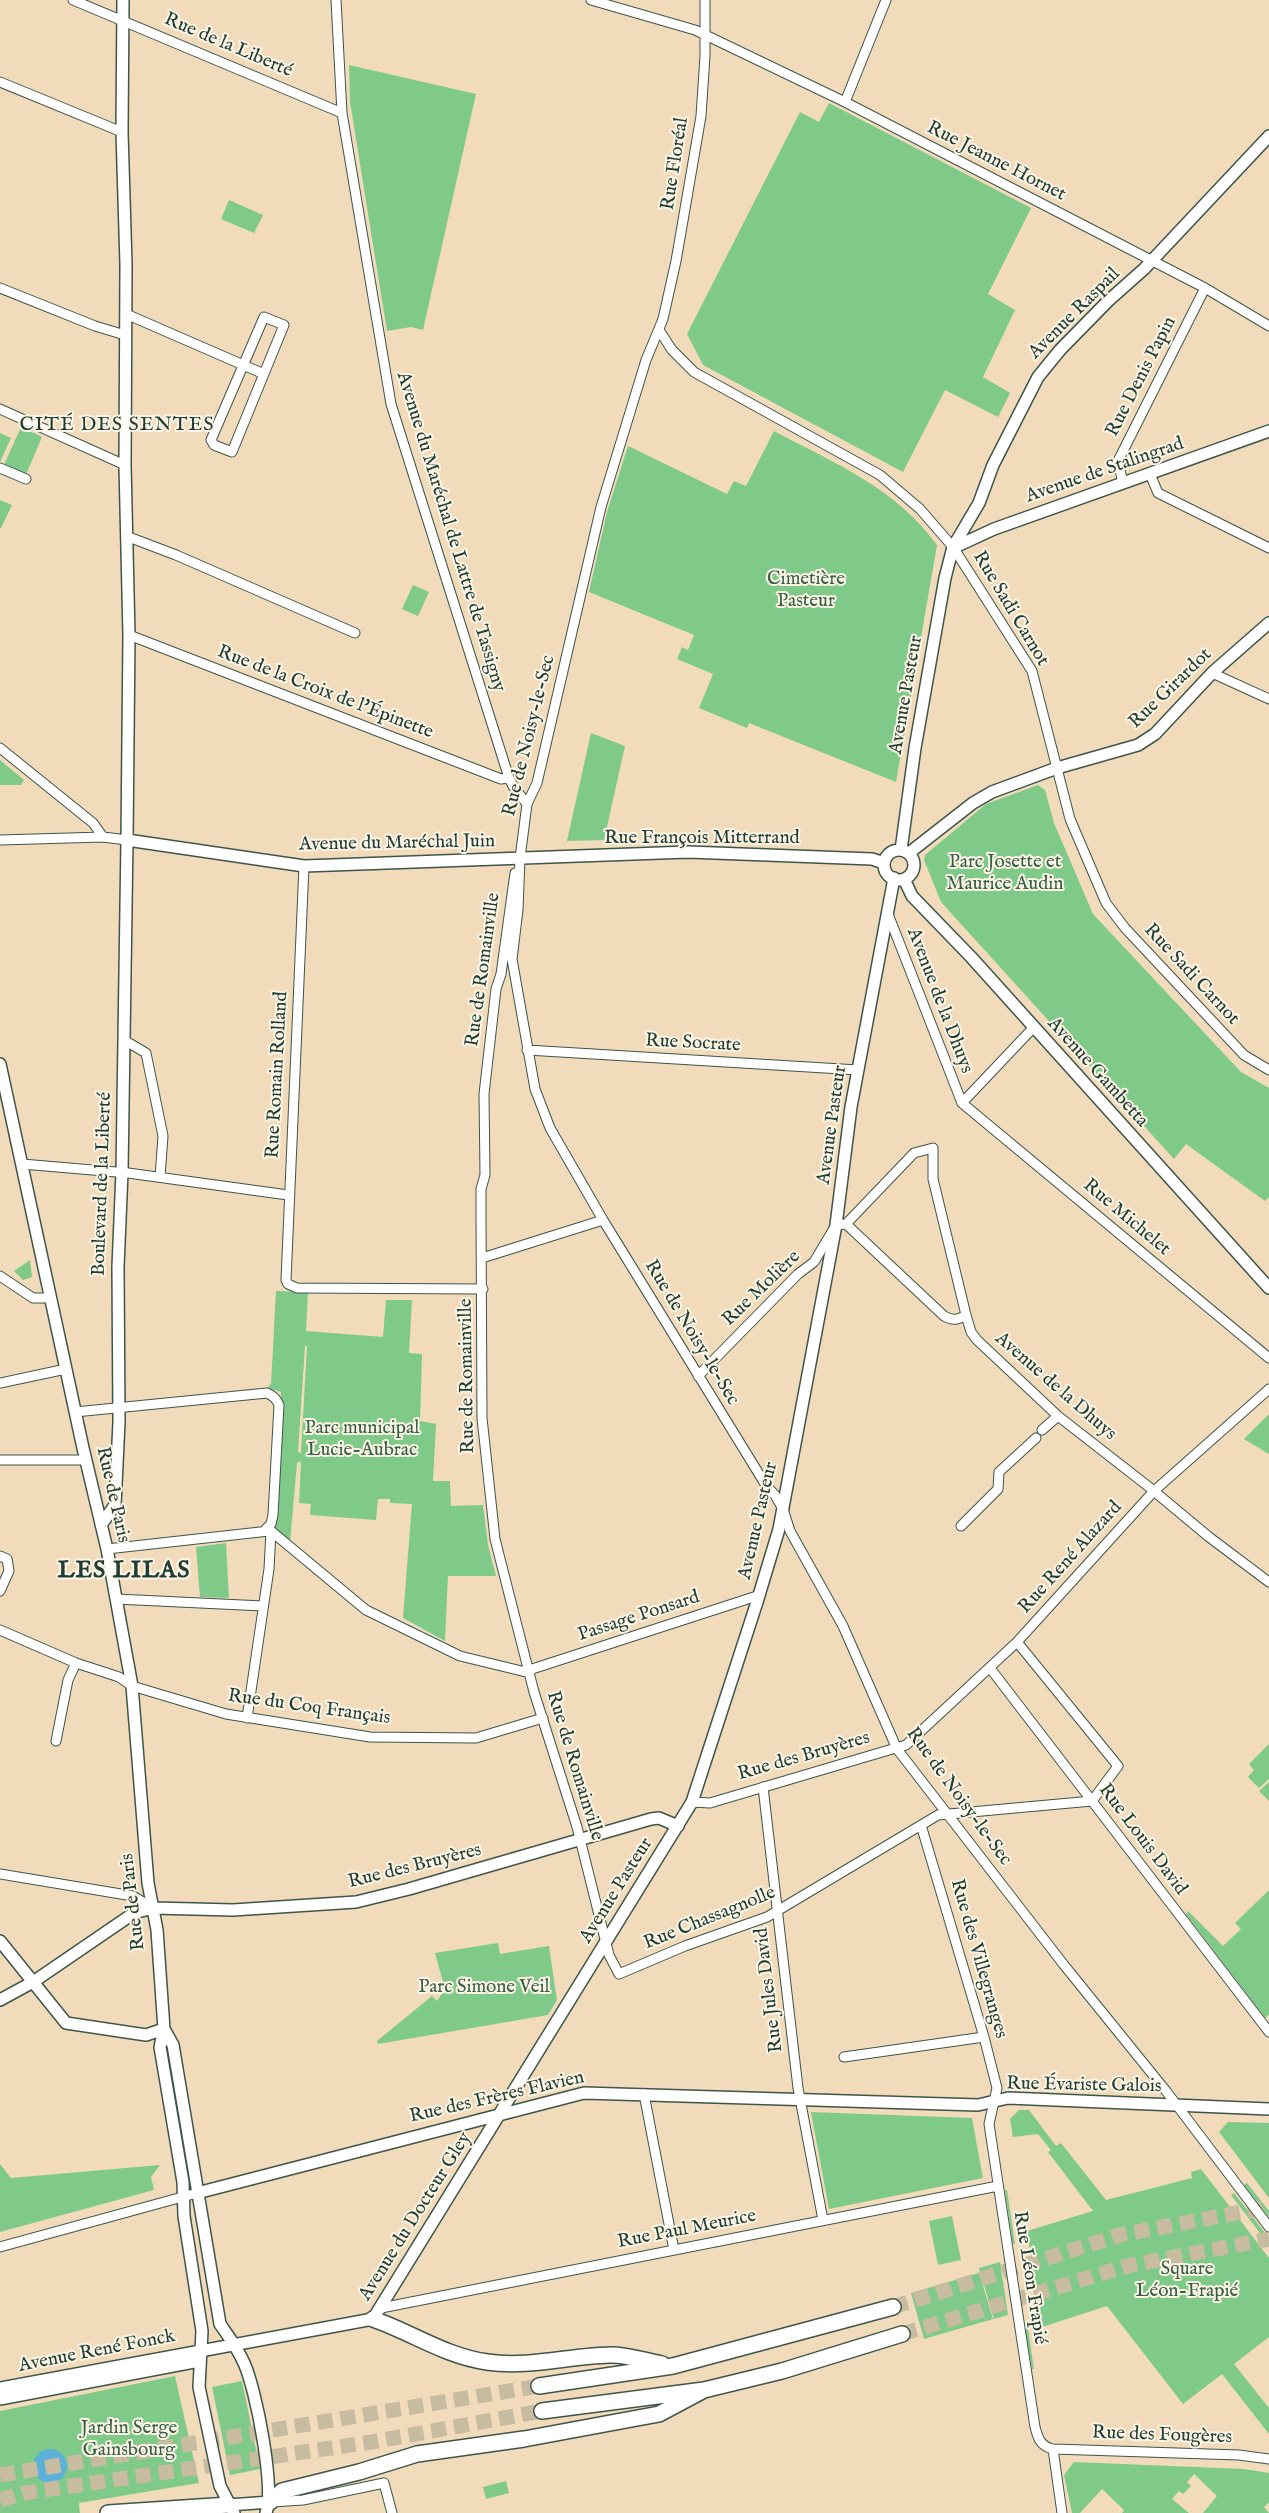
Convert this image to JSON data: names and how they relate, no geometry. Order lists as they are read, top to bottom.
{
  "streets": {
    "main road": [
      "Avenue Raspail",
      "Avenue de Stalingrad",
      "Rue Girardot",
      "Avenue Pasteur",
      "Rue François Mitterrand",
      "Avenue du Maréchal Juin",
      "Avenue Gambetta",
      "Boulevard de la Liberté",
      "Rue de Paris",
      "Rue des Bruyères",
      "Rue Évariste Galois",
      "Rue des Frères Flavien",
      "Avenue du Docteur Gley",
      "Avenue René Fonck"
    ],
    "street": [
      "Rue de la Liberté",
      "Rue Jeanne Hornet",
      "Rue Floréal",
      "Rue Denis Papin",
      "Avenue du Maréchal de Lattre de Tassigny",
      "Rue Sadi Carnot",
      "Rue de la Croix de l'Épinette",
      "Rue de Noisy-le-Sec",
      "Rue de Romainville",
      "Avenue de la Dhuys",
      "Rue Socrate",
      "Rue Romain Rolland",
      "Rue Michelet",
      "Rue Molière",
      "Rue René Alazard",
      "Passage Ponsard",
      "Rue du Coq Français",
      "Rue Louis David",
      "Rue Chassagnolle",
      "Rue des Villegranges",
      "Rue Jules David",
      "Rue Paul Meurice",
      "Rue Léon Frapié",
      "Rue des Fougères"
    ]
  },
  "crossings": [
    ["Rue de la Liberté", "Avenue du Maréchal de Lattre de Tassigny"],
    ["Rue de la Liberté", "Boulevard de la Liberté"],
    ["Rue Jeanne Hornet", "Rue Floréal"],
    ["Rue Jeanne Hornet", "Avenue Raspail"],
    ["Rue Jeanne Hornet", "Rue Denis Papin"],
    ["Rue Floréal", "Rue Sadi Carnot"],
    ["Rue Floréal", "Rue de Noisy-le-Sec"],
    ["Avenue Raspail", "Avenue de Stalingrad"],
    ["Avenue Raspail", "Rue Sadi Carnot"],
    ["Avenue Raspail", "Avenue Pasteur"],
    ["Rue Denis Papin", "Avenue de Stalingrad"],
    ["Avenue de Stalingrad", "Rue Sadi Carnot"],
    ["Avenue de Stalingrad", "Avenue Pasteur"],
    ["Avenue du Maréchal de Lattre de Tassigny", "Rue de la Croix de l'Épinette"],
    ["Avenue du Maréchal de Lattre de Tassigny", "Rue de Noisy-le-Sec"],
    ["Rue Sadi Carnot", "Rue Girardot"],
    ["Rue Sadi Carnot", "Avenue Pasteur"],
    ["Rue Sadi Carnot", "Rue de Noisy-le-Sec"],
    ["Rue de la Croix de l'Épinette", "Boulevard de la Liberté"],
    ["Avenue Pasteur", "Rue de Noisy-le-Sec"],
    ["Avenue Pasteur", "Rue François Mitterrand"],
    ["Avenue Pasteur", "Rue de Romainville"],
    ["Avenue Pasteur", "Avenue de la Dhuys"],
    ["Avenue Pasteur", "Rue Socrate"],
    ["Avenue Pasteur", "Avenue Gambetta"],
    ["Avenue Pasteur", "Rue Molière"],
    ["Avenue Pasteur", "Passage Ponsard"],
    ["Avenue Pasteur", "Rue des Bruyères"],
    ["Avenue Pasteur", "Rue Chassagnolle"],
    ["Avenue Pasteur", "Rue des Frères Flavien"],
    ["Avenue Pasteur", "Avenue du Docteur Gley"],
    ["Rue de Noisy-le-Sec", "Rue François Mitterrand"],
    ["Rue de Noisy-le-Sec", "Avenue du Maréchal Juin"],
    ["Rue de Noisy-le-Sec", "Rue de Romainville"],
    ["Rue de Noisy-le-Sec", "Rue Socrate"],
    ["Rue de Noisy-le-Sec", "Rue Molière"],
    ["Rue de Noisy-le-Sec", "Rue René Alazard"],
    ["Rue de Noisy-le-Sec", "Rue des Bruyères"],
    ["Rue de Noisy-le-Sec", "Rue Chassagnolle"],
    ["Rue de Noisy-le-Sec", "Rue Évariste Galois"],
    ["Rue François Mitterrand", "Avenue du Maréchal Juin"],
    ["Rue François Mitterrand", "Rue de Romainville"],
    ["Rue François Mitterrand", "Avenue Gambetta"],
    ["Avenue du Maréchal Juin", "Rue de Romainville"],
    ["Avenue du Maréchal Juin", "Rue Romain Rolland"],
    ["Avenue du Maréchal Juin", "Boulevard de la Liberté"],
    ["Rue de Romainville", "Rue Romain Rolland"],
    ["Rue de Romainville", "Passage Ponsard"],
    ["Rue de Romainville", "Rue du Coq Français"],
    ["Rue de Romainville", "Rue des Bruyères"],
    ["Rue de Romainville", "Rue Chassagnolle"],
    ["Avenue de la Dhuys", "Rue Michelet"],
    ["Avenue de la Dhuys", "Rue Molière"],
    ["Avenue de la Dhuys", "Rue René Alazard"],
    ["Boulevard de la Liberté", "Rue de Paris"],
    ["Rue de Paris", "Rue du Coq Français"],
    ["Rue de Paris", "Rue des Bruyères"],
    ["Rue de Paris", "Rue des Frères Flavien"],
    ["Rue de Paris", "Avenue du Docteur Gley"],
    ["Rue de Paris", "Avenue René Fonck"],
    ["Rue René Alazard", "Rue des Bruyères"],
    ["Rue René Alazard", "Rue Louis David"],
    ["Rue des Bruyères", "Rue Jules David"],
    ["Rue Louis David", "Rue Chassagnolle"],
    ["Rue Chassagnolle", "Rue des Villegranges"],
    ["Rue Chassagnolle", "Rue Jules David"],
    ["Rue des Villegranges", "Rue Évariste Galois"],
    ["Rue des Villegranges", "Rue des Frères Flavien"],
    ["Rue des Villegranges", "Rue Léon Frapié"],
    ["Rue Jules David", "Rue des Frères Flavien"],
    ["Rue Jules David", "Rue Paul Meurice"],
    ["Rue Évariste Galois", "Rue des Frères Flavien"],
    ["Rue Évariste Galois", "Rue Léon Frapié"],
    ["Rue des Frères Flavien", "Avenue du Docteur Gley"],
    ["Rue des Frères Flavien", "Rue Léon Frapié"],
    ["Avenue du Docteur Gley", "Rue Paul Meurice"],
    ["Avenue du Docteur Gley", "Avenue René Fonck"],
    ["Rue Paul Meurice", "Rue Léon Frapié"],
    ["Rue Léon Frapié", "Rue des Fougères"]
  ],
  "districts": ["CITÉ DES SENTES", "LES LILAS"],
  "parks": [
    "Cimetière Pasteur",
    "Parc Josette et Maurice Audin",
    "Parc municipal Lucie-Aubrac",
    "Parc Simone Veil",
    "Square Léon-Frapié",
    "Jardin Serge Gainsbourg"
  ]
}
